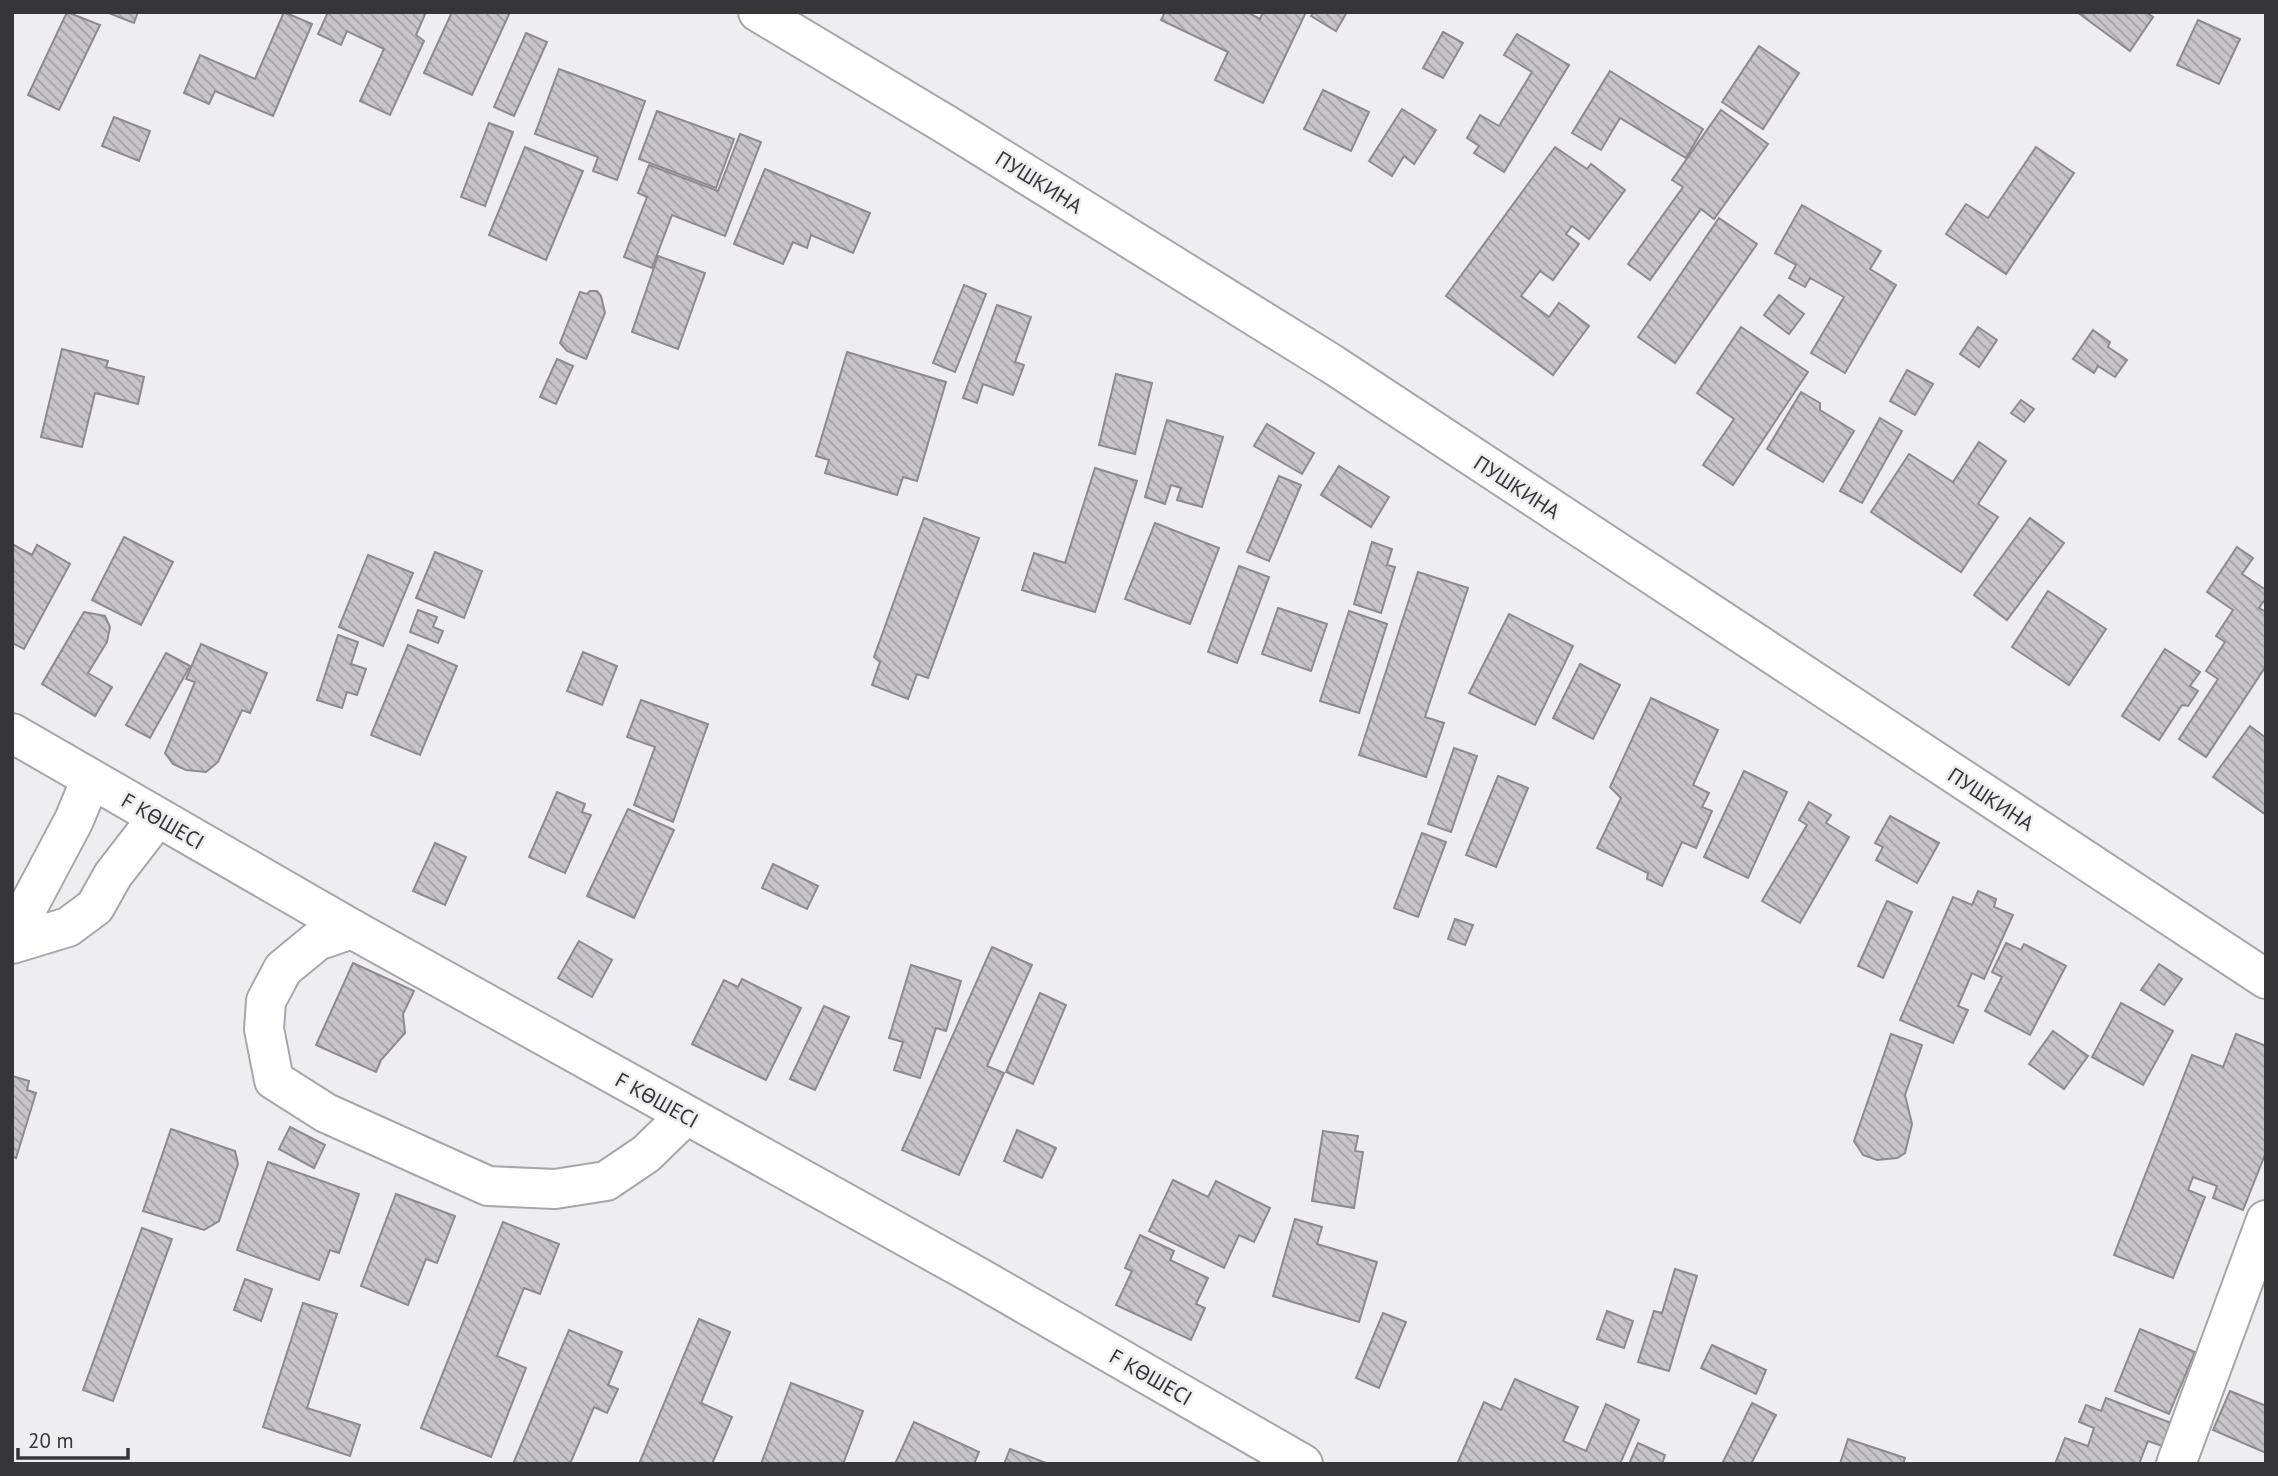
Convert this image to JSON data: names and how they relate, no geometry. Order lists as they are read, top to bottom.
{
  "streets": {
    "street": ["ПУШКИНА", "F КӨШЕСІ"]
  },
  "scale_bar": "20 m"
}
